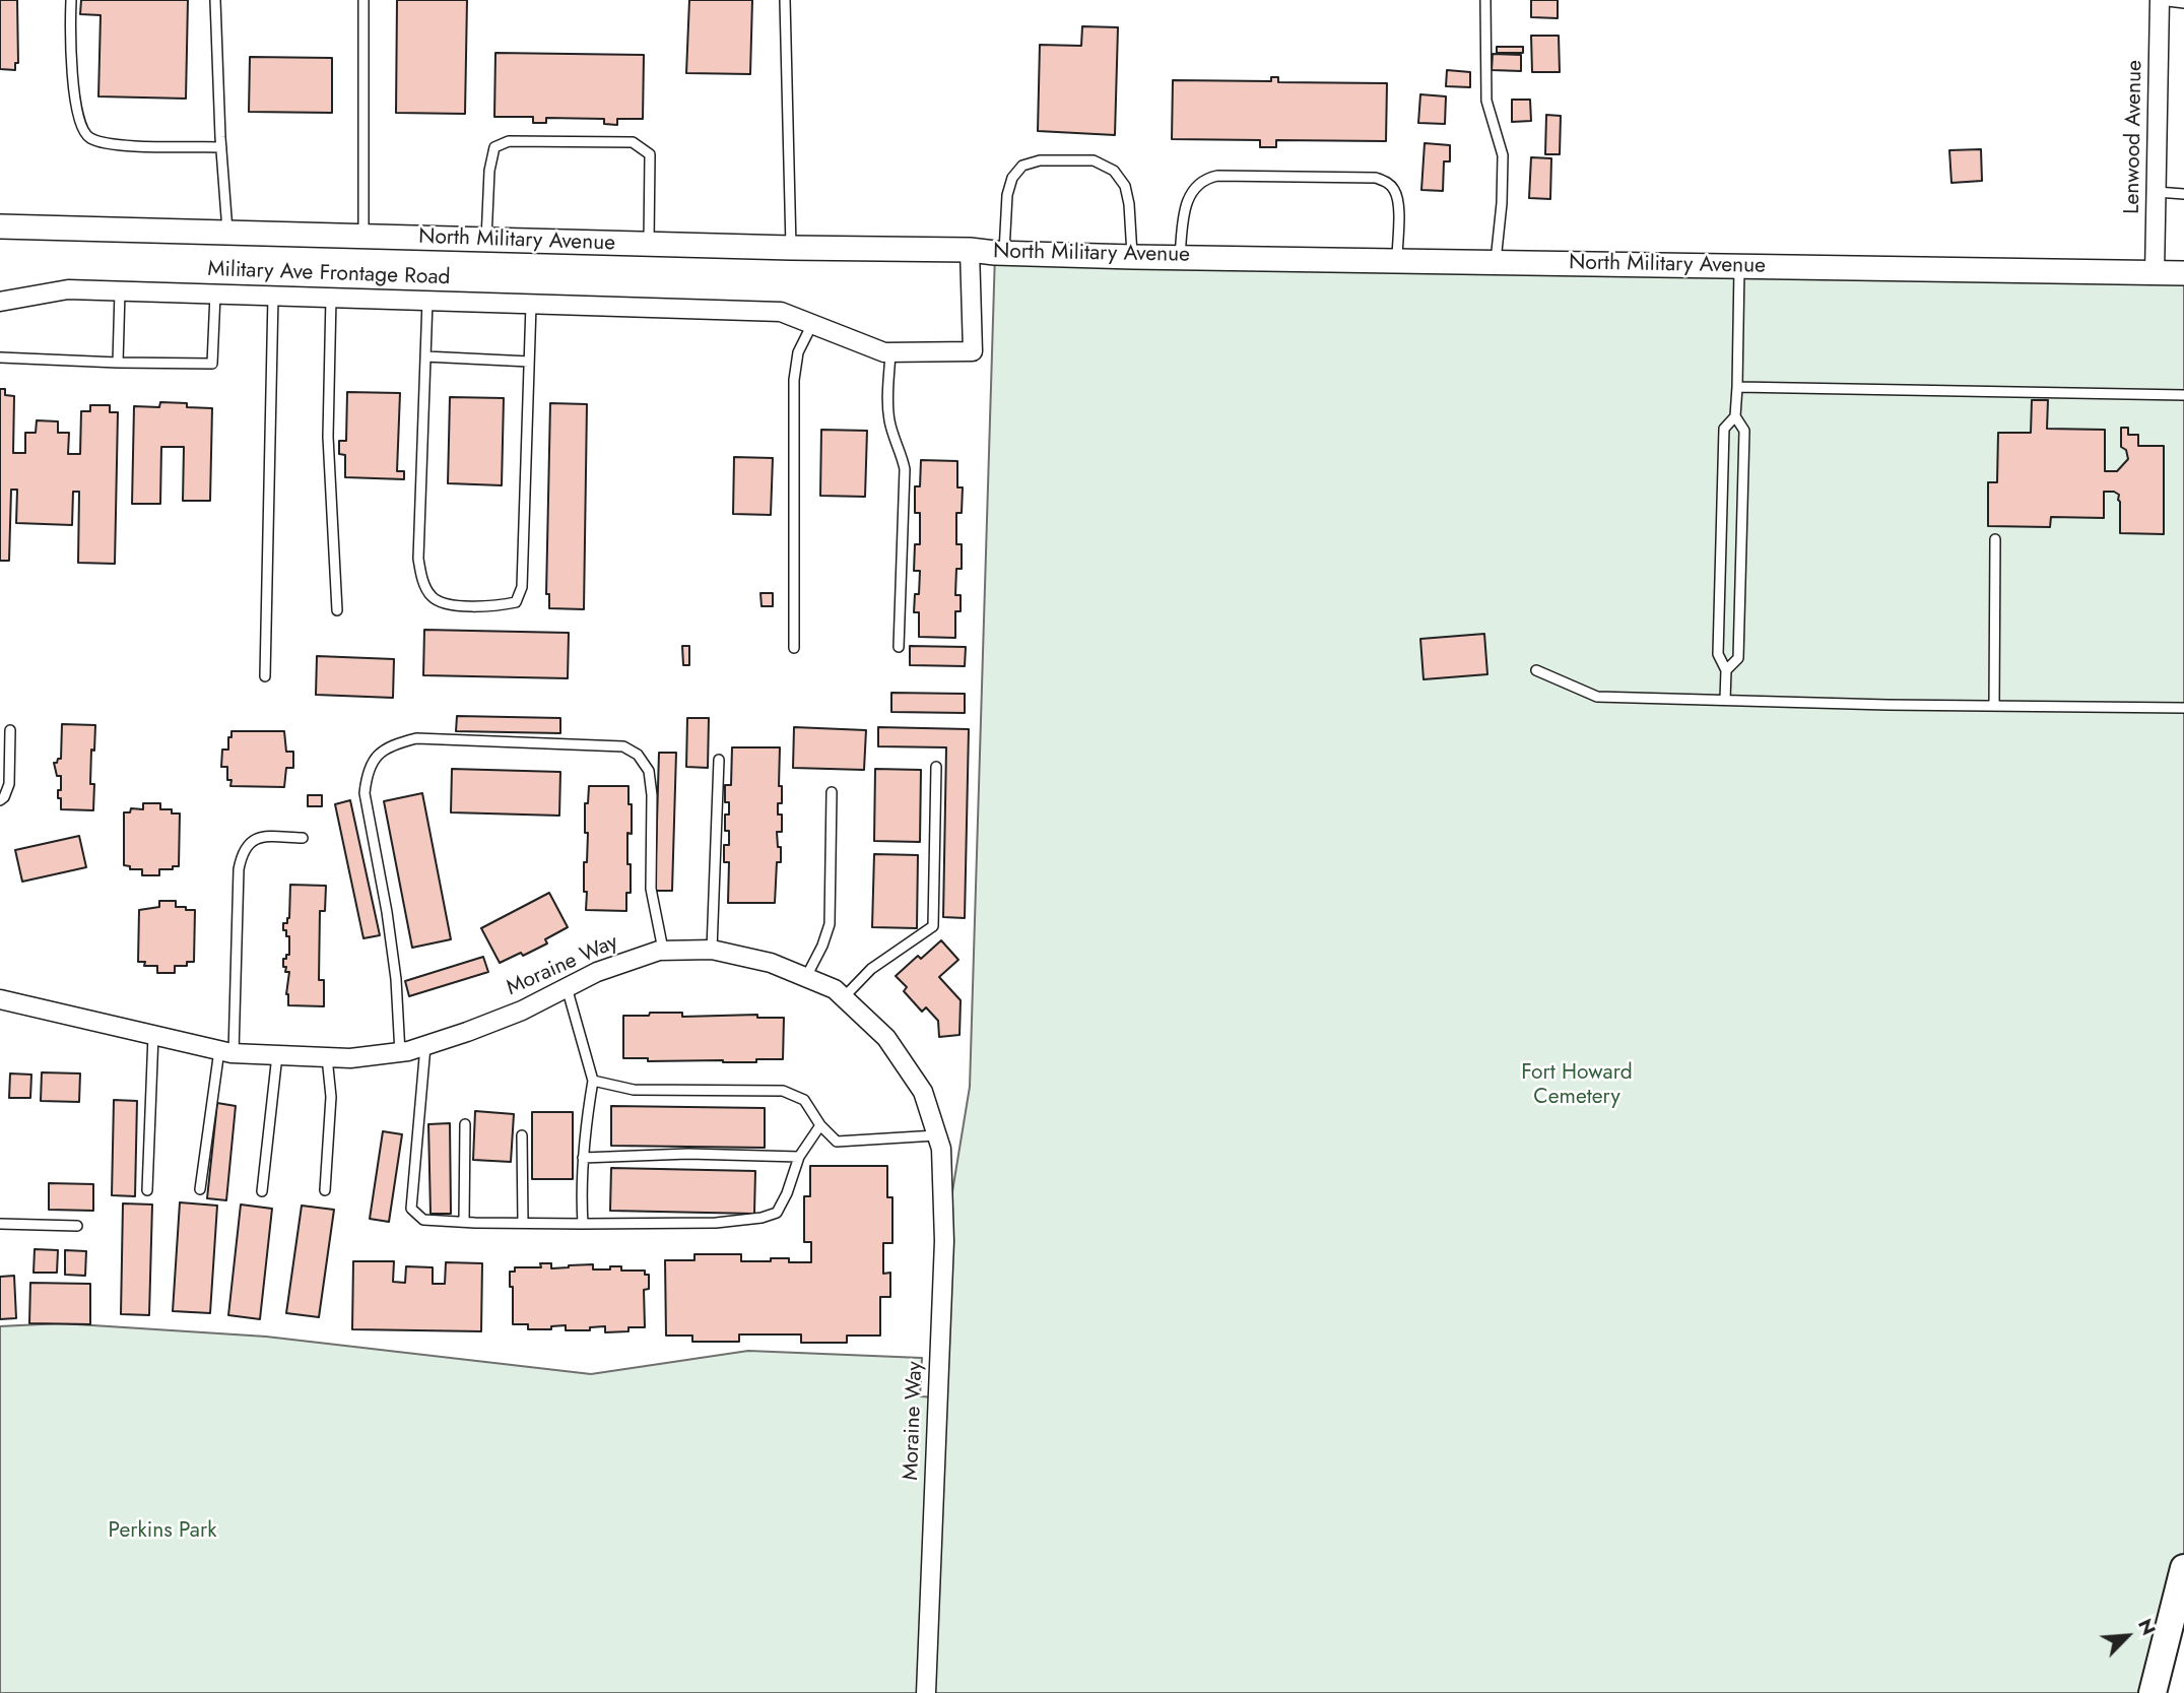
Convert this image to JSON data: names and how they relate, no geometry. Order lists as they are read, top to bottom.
{
  "streets": {
    "main road": ["North Military Avenue"],
    "street": ["Lenwood Avenue", "Military Ave Frontage Road", "Moraine Way"]
  },
  "crossings": [
    ["Lenwood Avenue", "North Military Avenue"],
    ["North Military Avenue", "Military Ave Frontage Road"]
  ],
  "parks": ["Fort Howard Cemetery", "Perkins Park"],
  "north": "top right"
}
